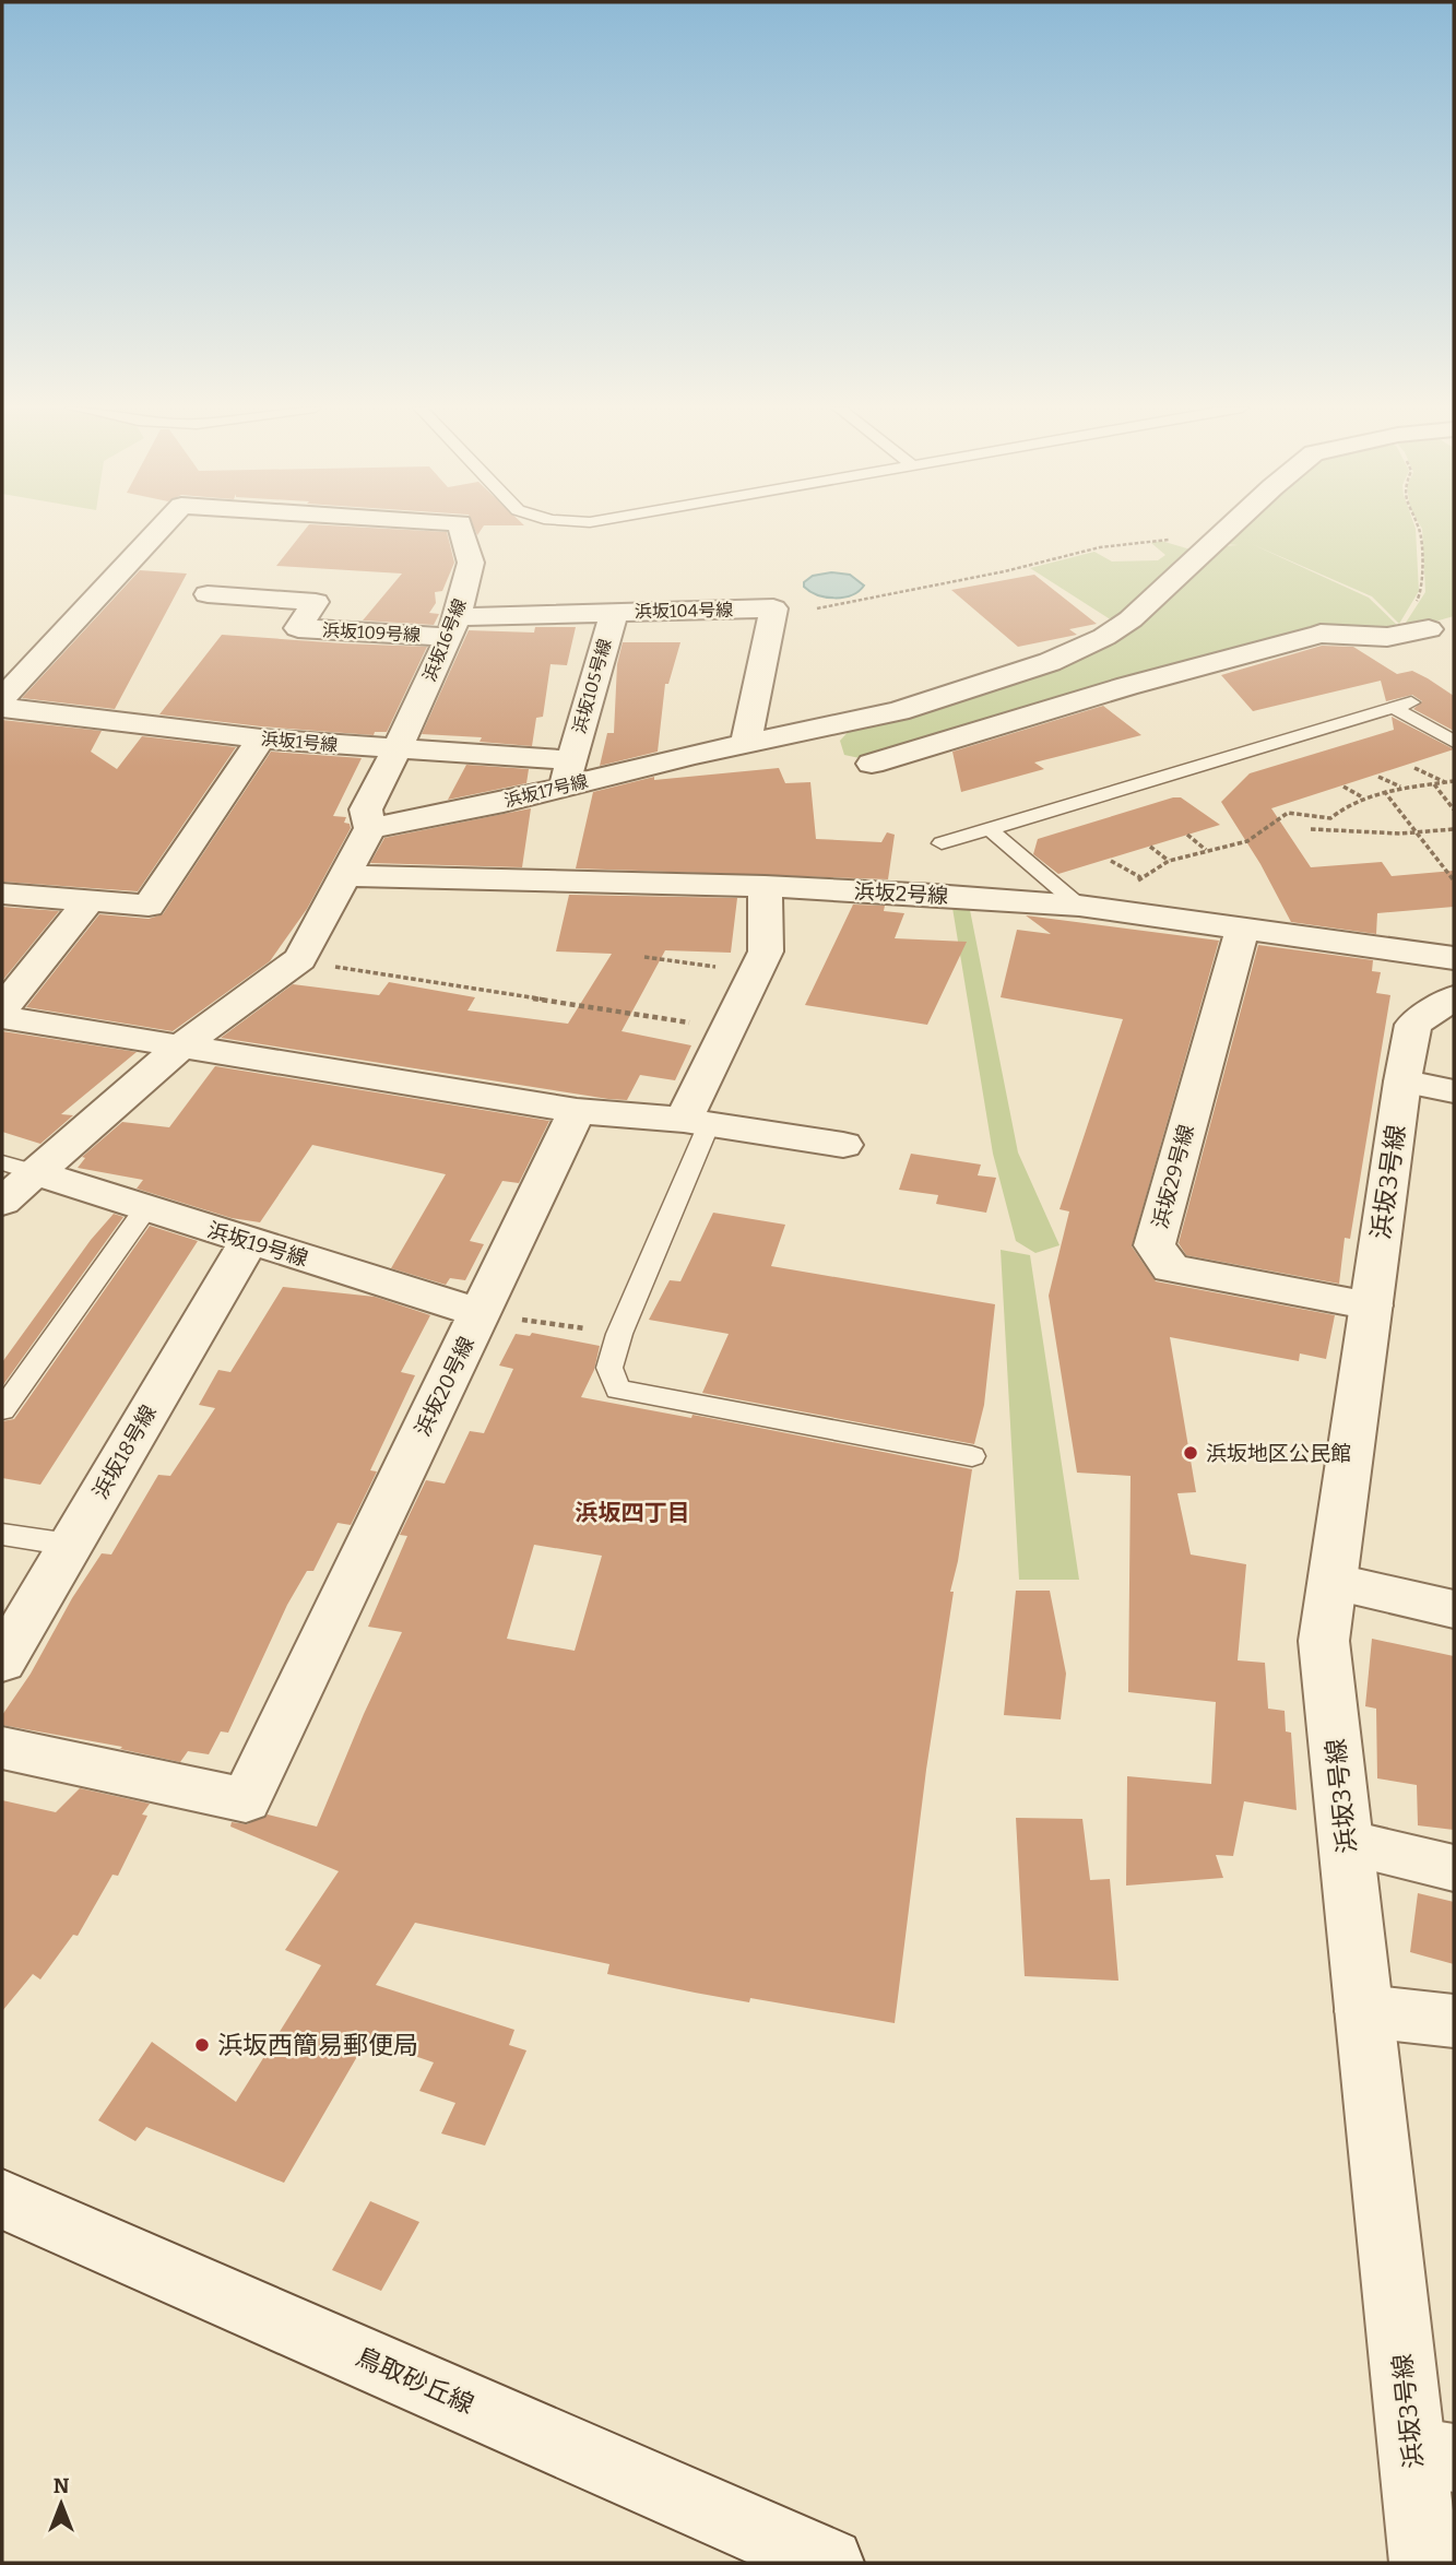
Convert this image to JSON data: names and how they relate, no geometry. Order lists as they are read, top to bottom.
{
  "streets": {
    "street": [
      "浜坂104号線",
      "浜坂109号線",
      "浜坂16号線",
      "浜坂105号線",
      "浜坂1号線",
      "浜坂17号線",
      "浜坂2号線",
      "浜坂29号線",
      "浜坂3号線",
      "浜坂19号線",
      "浜坂20号線",
      "浜坂18号線",
      "鳥取砂丘線"
    ]
  },
  "crossings": [
    ["浜坂104号線", "浜坂109号線"],
    ["浜坂104号線", "浜坂16号線"],
    ["浜坂104号線", "浜坂105号線"],
    ["浜坂104号線", "浜坂17号線"],
    ["浜坂109号線", "浜坂16号線"],
    ["浜坂16号線", "浜坂1号線"],
    ["浜坂16号線", "浜坂17号線"],
    ["浜坂105号線", "浜坂1号線"],
    ["浜坂105号線", "浜坂17号線"],
    ["浜坂1号線", "浜坂17号線"],
    ["浜坂2号線", "浜坂29号線"],
    ["浜坂29号線", "浜坂3号線"],
    ["浜坂19号線", "浜坂20号線"],
    ["浜坂19号線", "浜坂18号線"]
  ],
  "districts": ["浜坂四丁目"],
  "places": ["浜坂地区公民館", "浜坂西簡易郵便局"],
  "north": "top"
}
